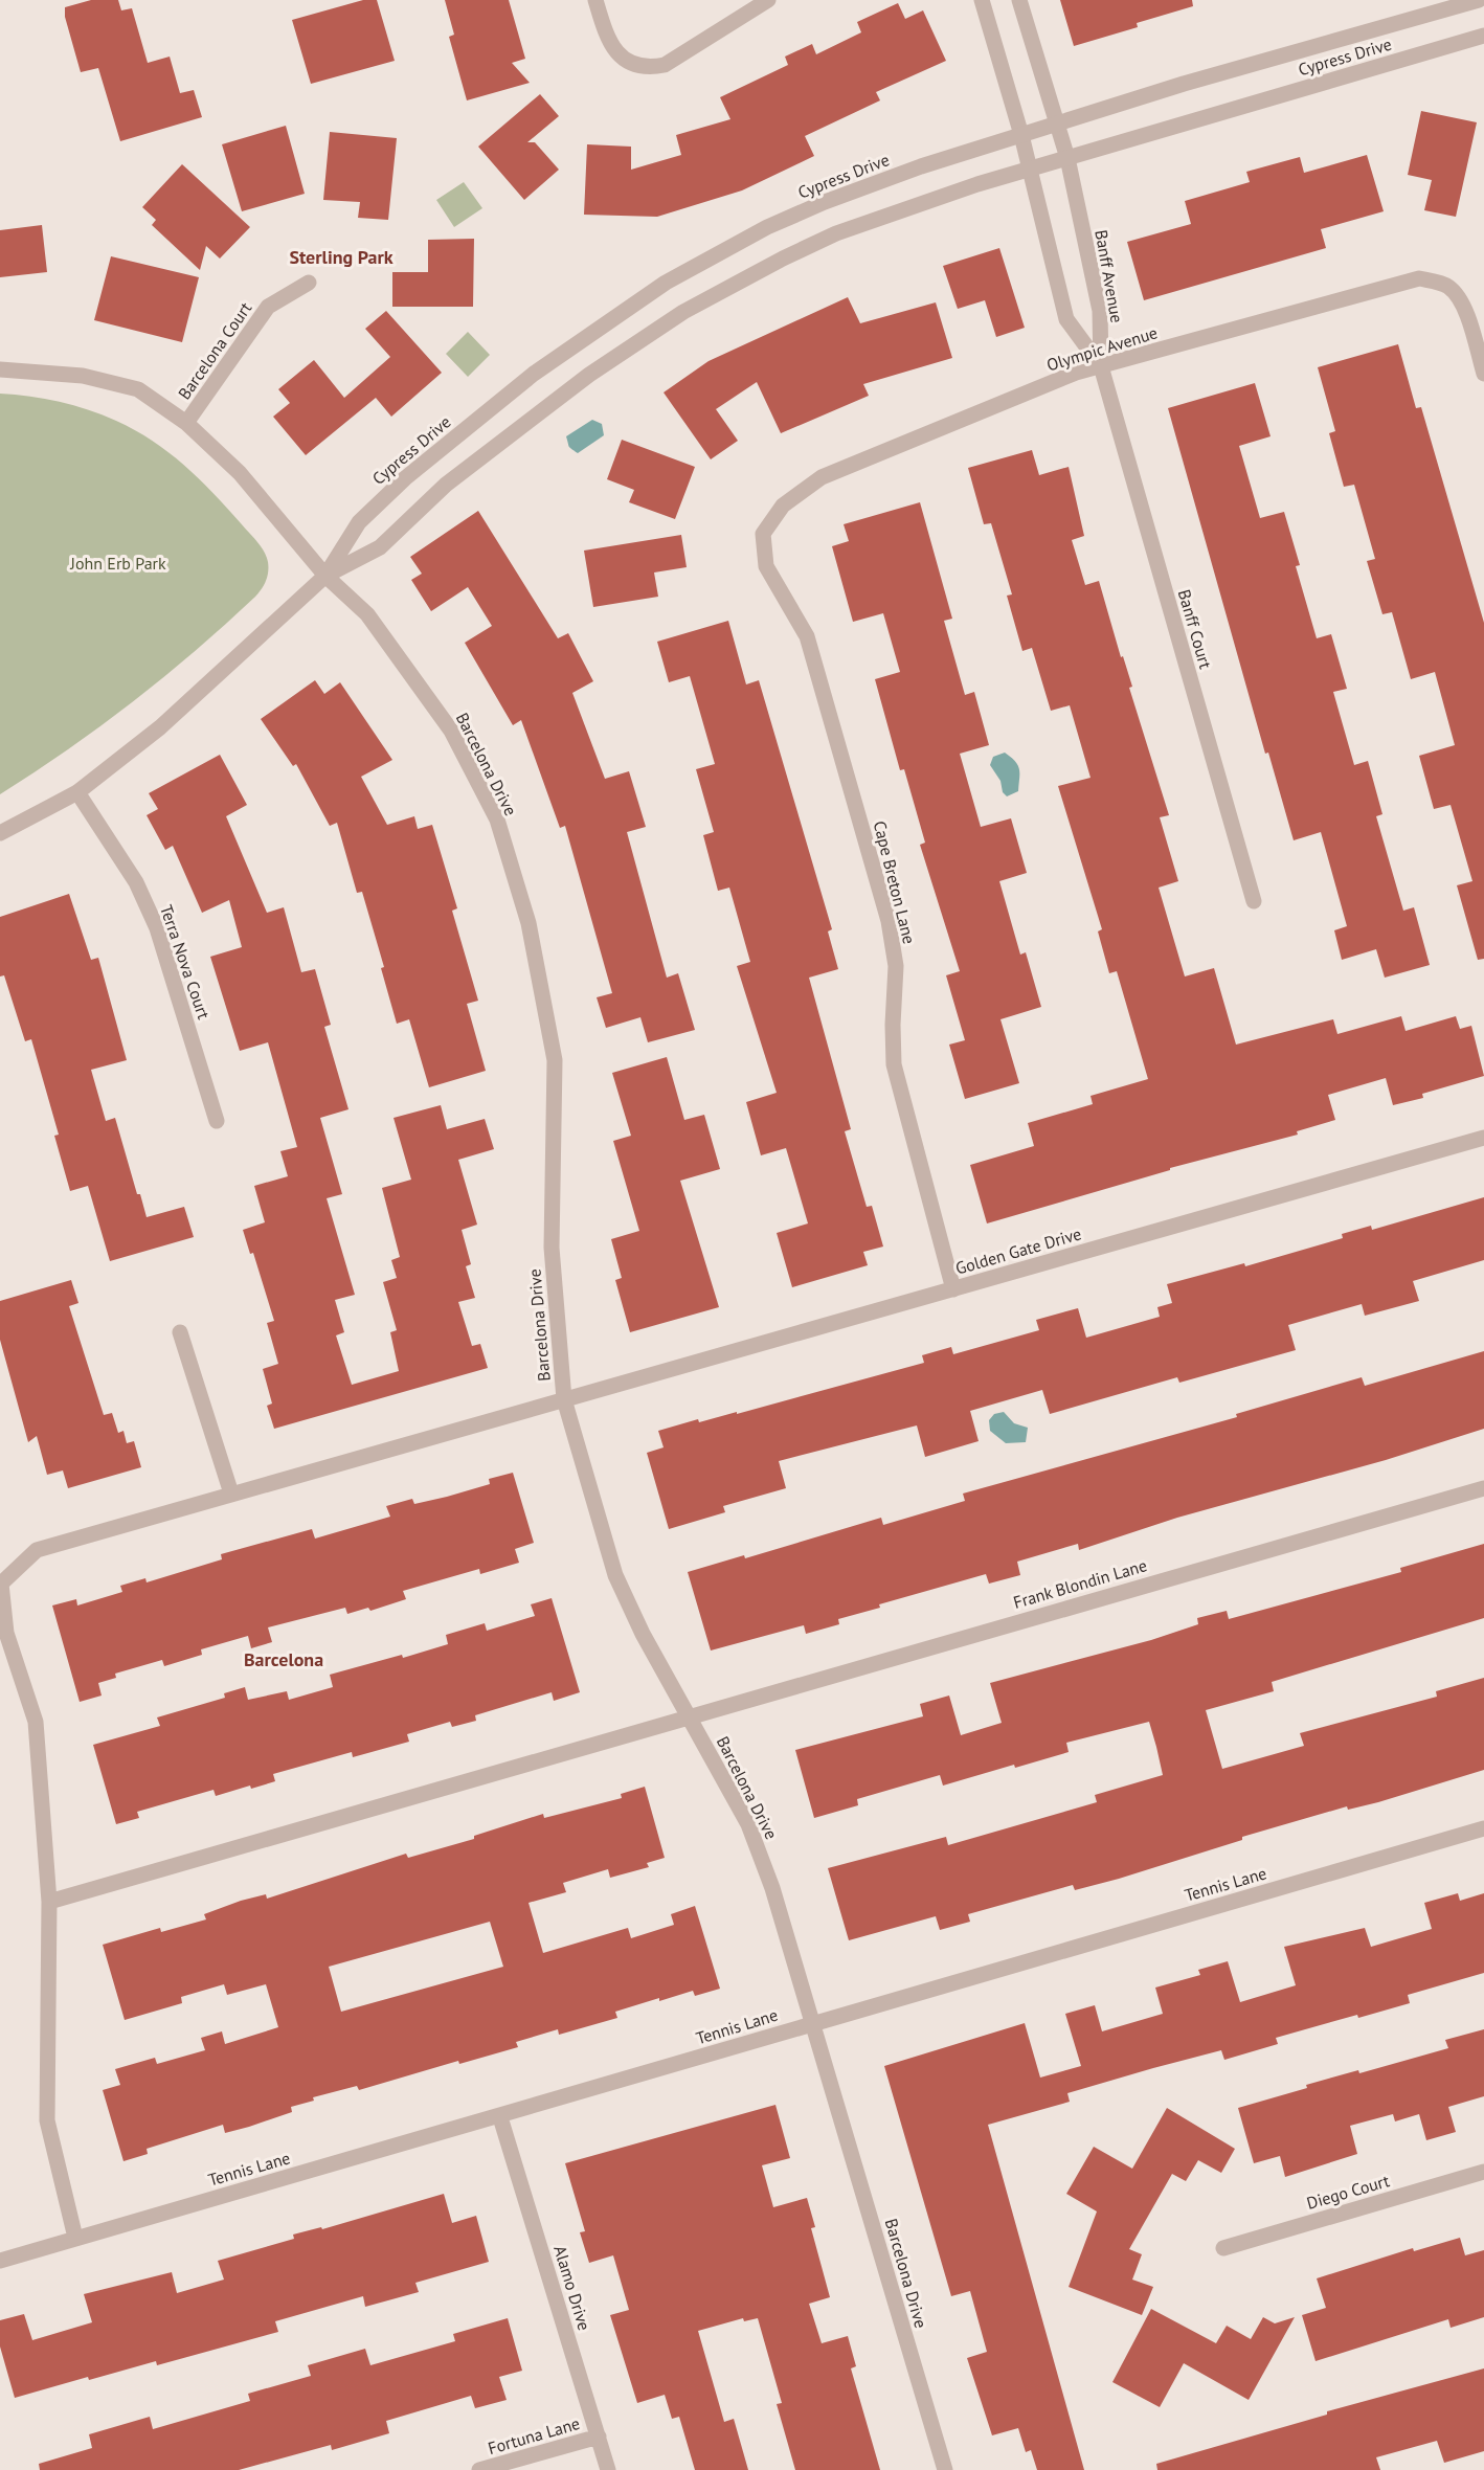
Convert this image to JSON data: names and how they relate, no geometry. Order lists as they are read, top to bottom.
{
  "streets": {
    "street": [
      "Cypress Drive",
      "Banff Avenue",
      "Olympic Avenue",
      "Barcelona Court",
      "Banff Court",
      "Barcelona Drive",
      "Cape Breton Lane",
      "Terra Nova Court",
      "Golden Gate Drive",
      "Frank Blondin Lane",
      "Tennis Lane",
      "Diego Court",
      "Alamo Drive",
      "Fortuna Lane"
    ]
  },
  "crossings": [
    ["Cypress Drive", "Banff Avenue"],
    ["Cypress Drive", "Barcelona Drive"],
    ["Cypress Drive", "Terra Nova Court"],
    ["Banff Avenue", "Olympic Avenue"],
    ["Banff Avenue", "Banff Court"],
    ["Olympic Avenue", "Banff Court"],
    ["Olympic Avenue", "Cape Breton Lane"],
    ["Barcelona Court", "Barcelona Drive"],
    ["Barcelona Drive", "Golden Gate Drive"],
    ["Barcelona Drive", "Frank Blondin Lane"],
    ["Barcelona Drive", "Tennis Lane"],
    ["Cape Breton Lane", "Golden Gate Drive"],
    ["Golden Gate Drive", "Frank Blondin Lane"],
    ["Tennis Lane", "Alamo Drive"],
    ["Alamo Drive", "Fortuna Lane"]
  ],
  "districts": ["Sterling Park", "Barcelona"],
  "parks": ["John Erb Park"]
}
